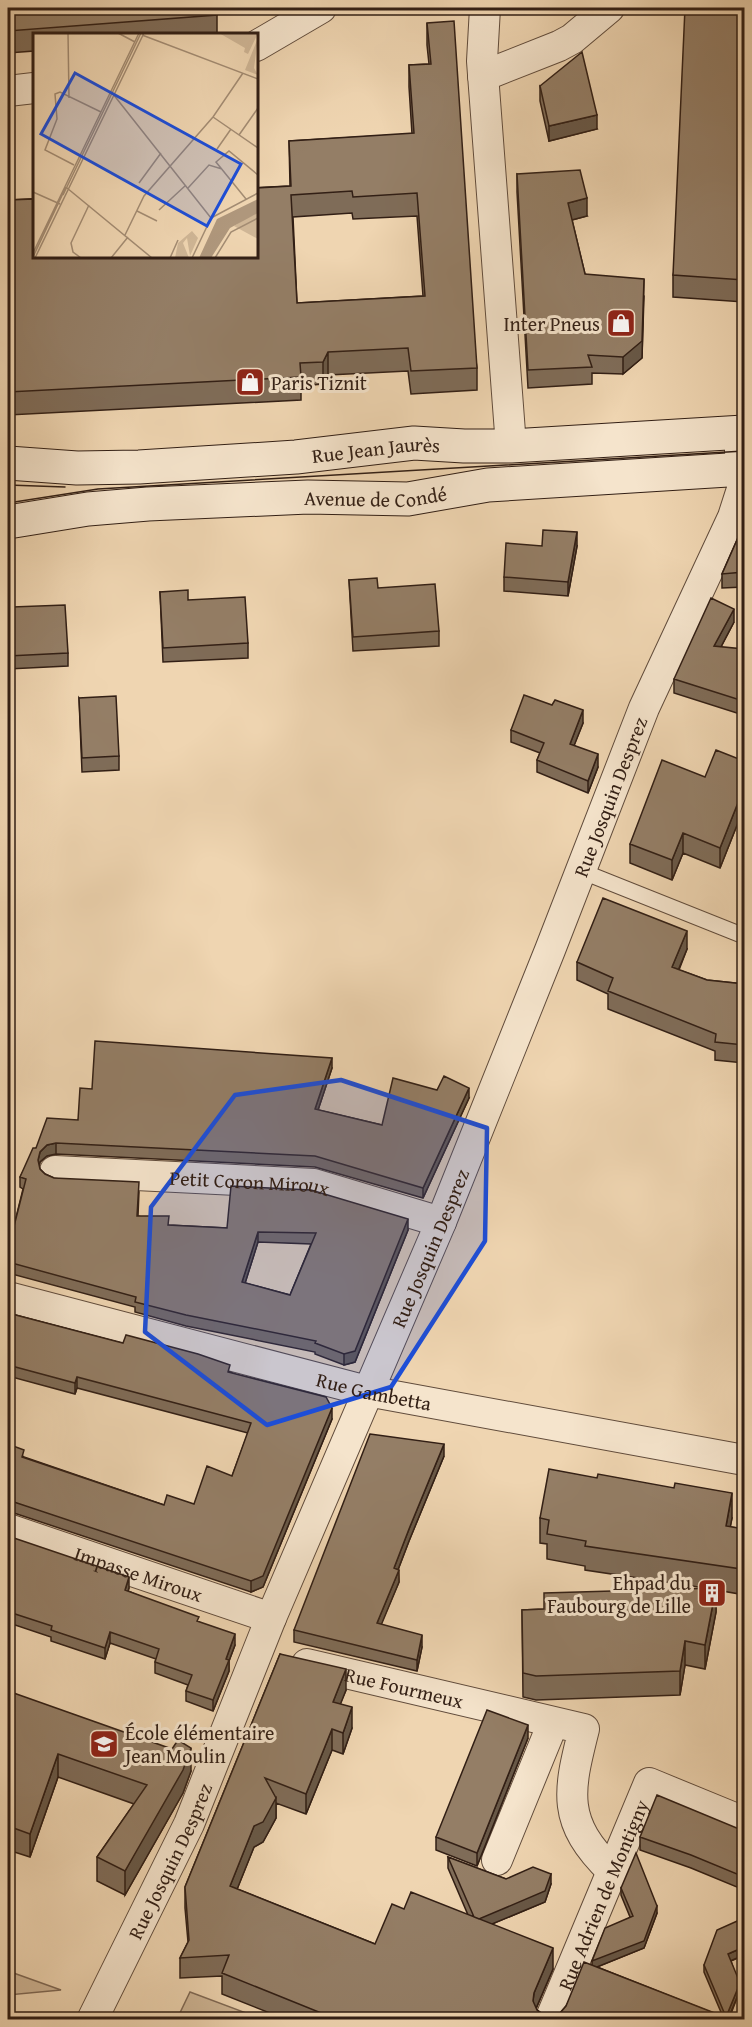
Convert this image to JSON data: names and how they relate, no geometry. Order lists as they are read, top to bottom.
{
  "streets": {
    "main road": ["Rue Jean Jaurès", "Avenue de Condé"],
    "street": [
      "Rue Josquin Desprez",
      "Petit Coron Miroux",
      "Rue Gambetta",
      "Impasse Miroux",
      "Rue Fourmeux",
      "Rue Adrien de Montigny"
    ]
  },
  "crossings": [
    ["Avenue de Condé", "Rue Josquin Desprez"],
    ["Rue Josquin Desprez", "Petit Coron Miroux"],
    ["Rue Josquin Desprez", "Rue Gambetta"],
    ["Rue Josquin Desprez", "Impasse Miroux"],
    ["Rue Josquin Desprez", "Rue Fourmeux"],
    ["Rue Fourmeux", "Rue Adrien de Montigny"]
  ],
  "places": {
    "shop": ["Inter Pneus", "Paris Tiznit"],
    "building": ["Ehpad du Faubourg de Lille"],
    "school or university": ["École élémentaire Jean Moulin"]
  }
}
